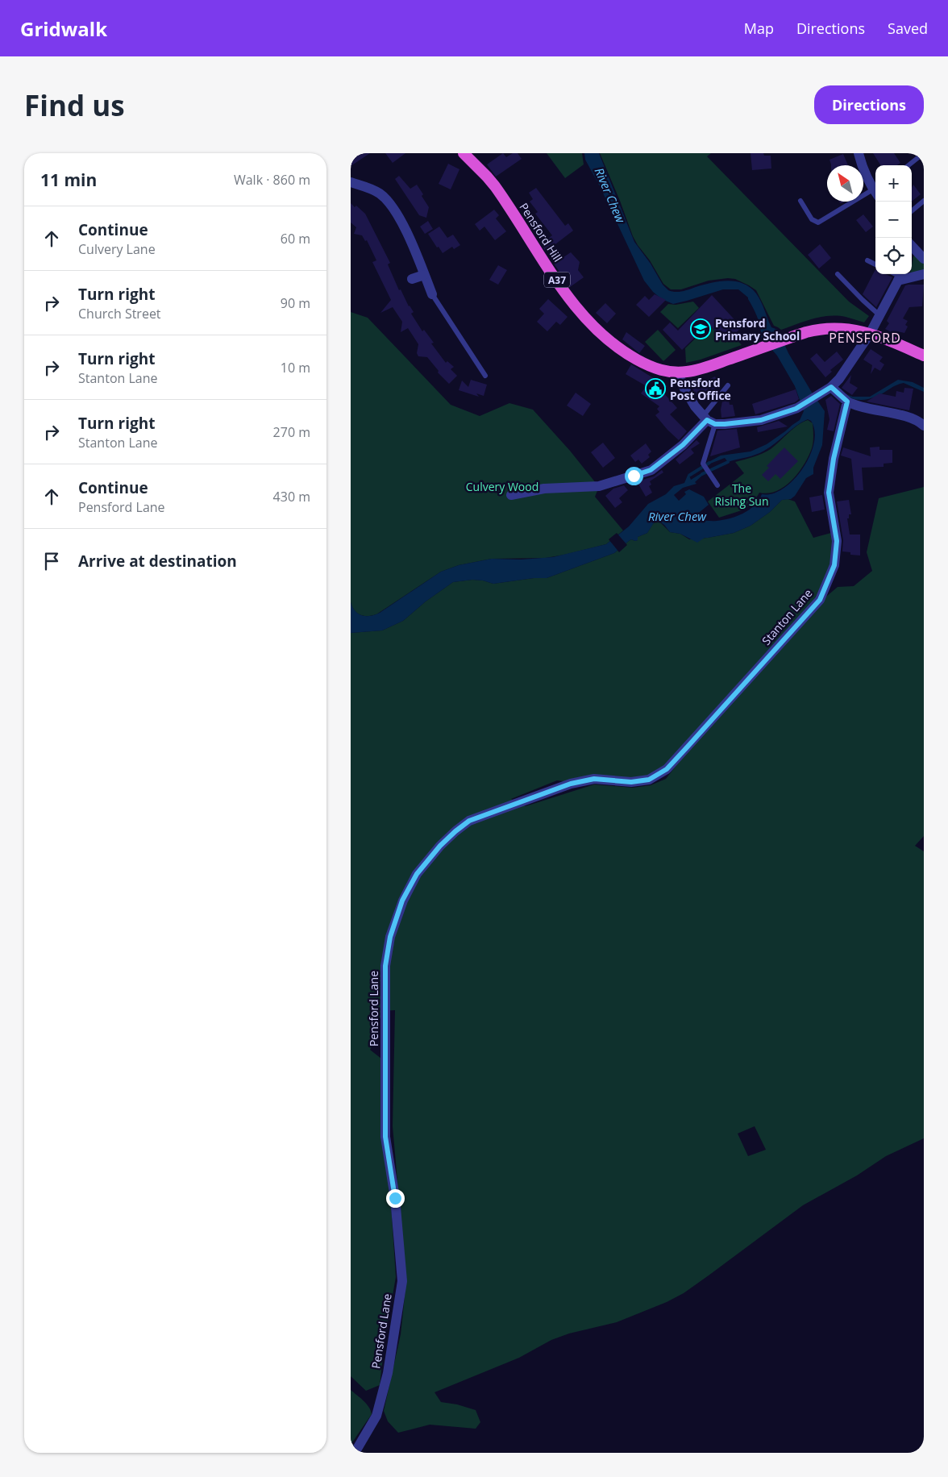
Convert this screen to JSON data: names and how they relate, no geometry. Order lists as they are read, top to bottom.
{
  "streets": {
    "highway": ["Pensford Hill", "A37"],
    "street": ["Stanton Lane", "Pensford Lane"]
  },
  "crossings": [
    ["Pensford Hill", "A37"],
    ["Stanton Lane", "Pensford Lane"]
  ],
  "districts": ["PENSFORD"],
  "water": ["River Chew"],
  "parks": ["Culvery Wood", "The Rising Sun"],
  "places": {
    "school or university": ["Pensford Primary School"],
    "public building": ["Pensford Post Office"]
  },
  "north": "top left",
  "page": {
    "header": "Gridwalk",
    "nav": ["Map", "Directions", "Saved"],
    "buttons": "Directions",
    "title": "Find us",
    "heading": ["11 min", "Walk · 860 m"],
    "map_buttons": ["+", "−"],
    "list": [
      ["Continue", "Culvery Lane", "60 m"],
      ["Turn right", "Church Street", "90 m"],
      ["Turn right", "Stanton Lane", "10 m"],
      ["Turn right", "Stanton Lane", "270 m"],
      ["Continue", "Pensford Lane", "430 m"],
      "Arrive at destination"
    ]
  }
}
